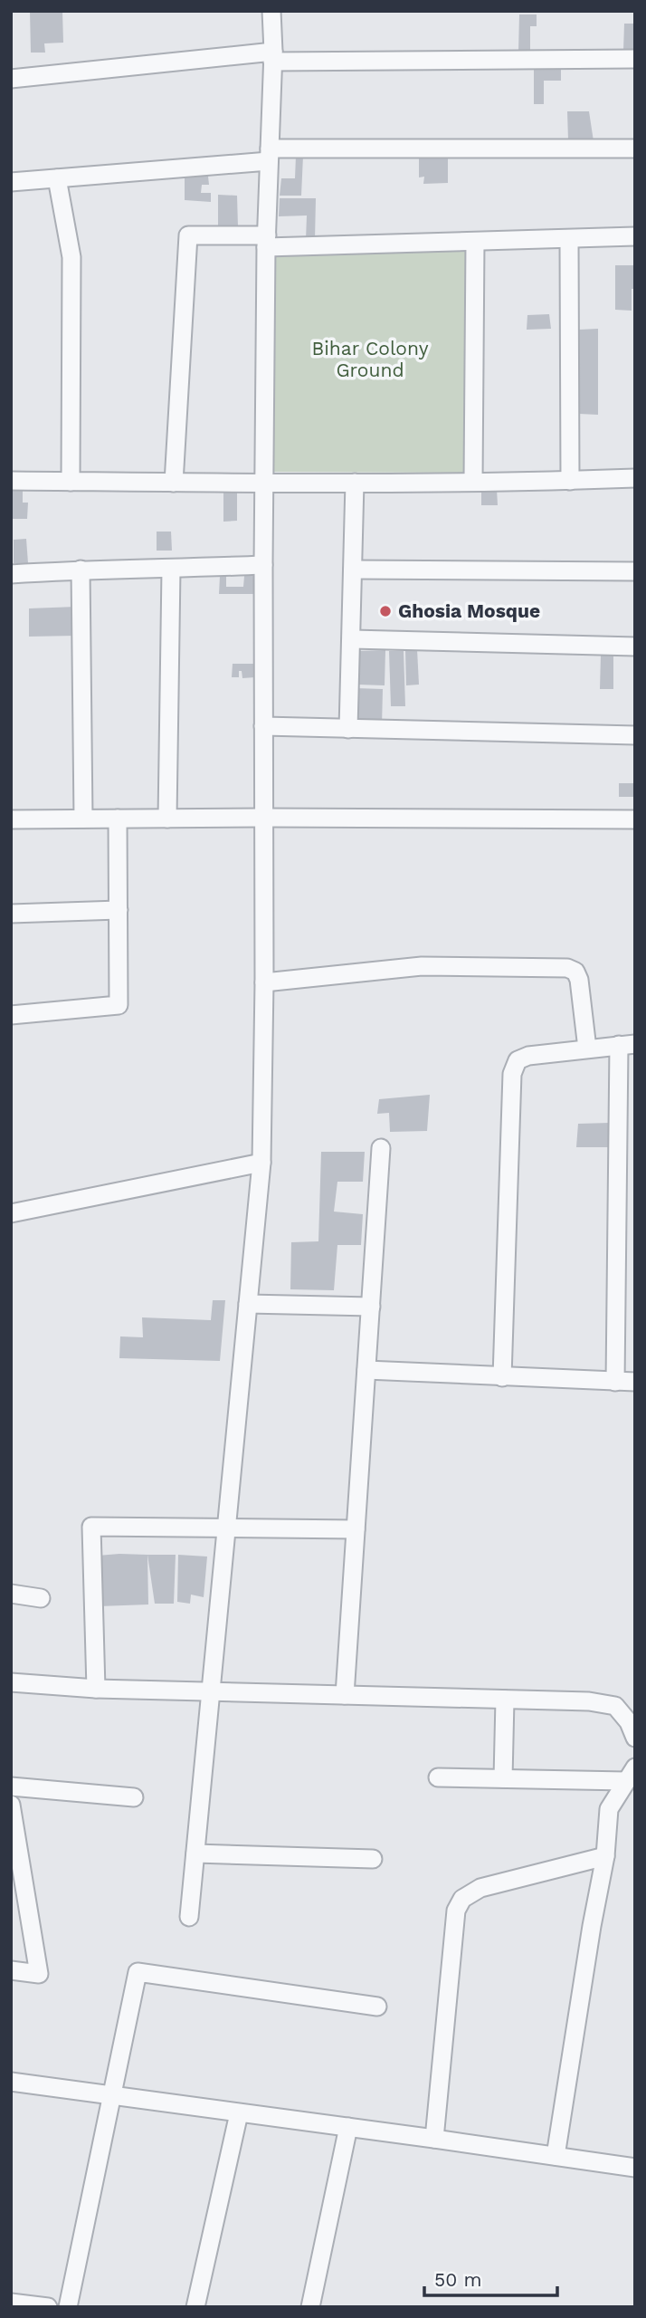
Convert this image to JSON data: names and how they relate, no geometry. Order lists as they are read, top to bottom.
{
  "parks": ["Bihar Colony Ground"],
  "places": ["Ghosia Mosque"],
  "scale_bar": "50 m"
}
